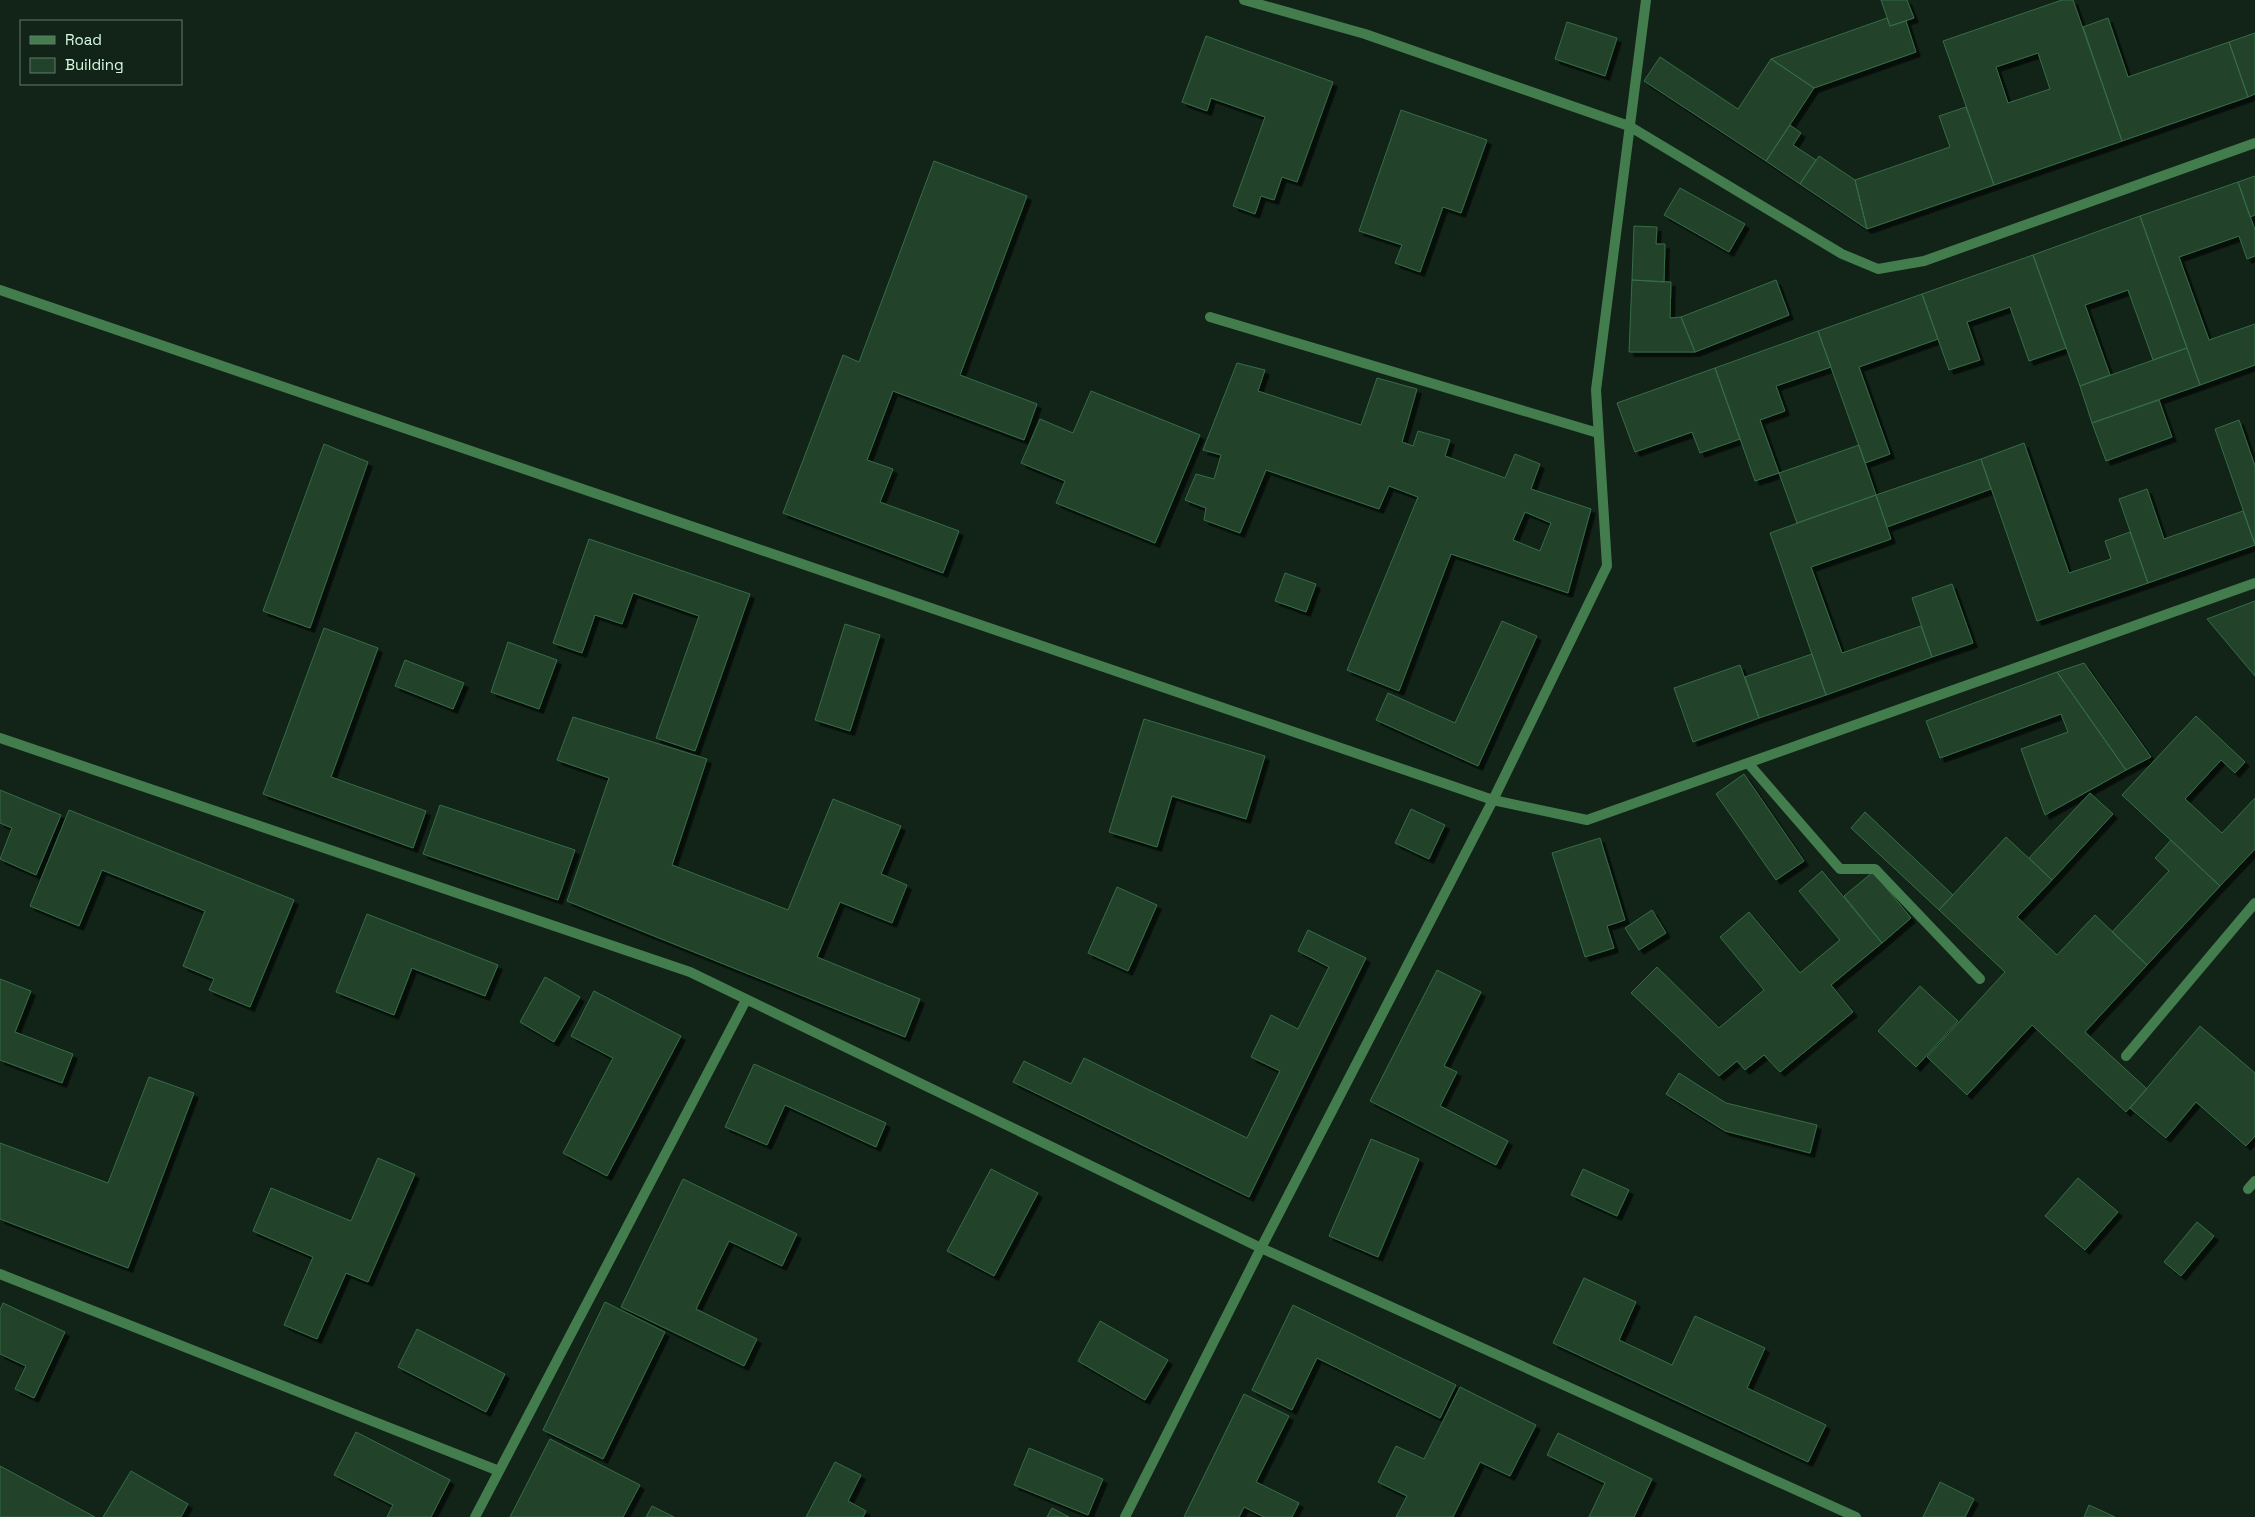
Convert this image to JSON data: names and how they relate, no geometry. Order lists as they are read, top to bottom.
{
  "legend": ["Road", "Building"]
}
